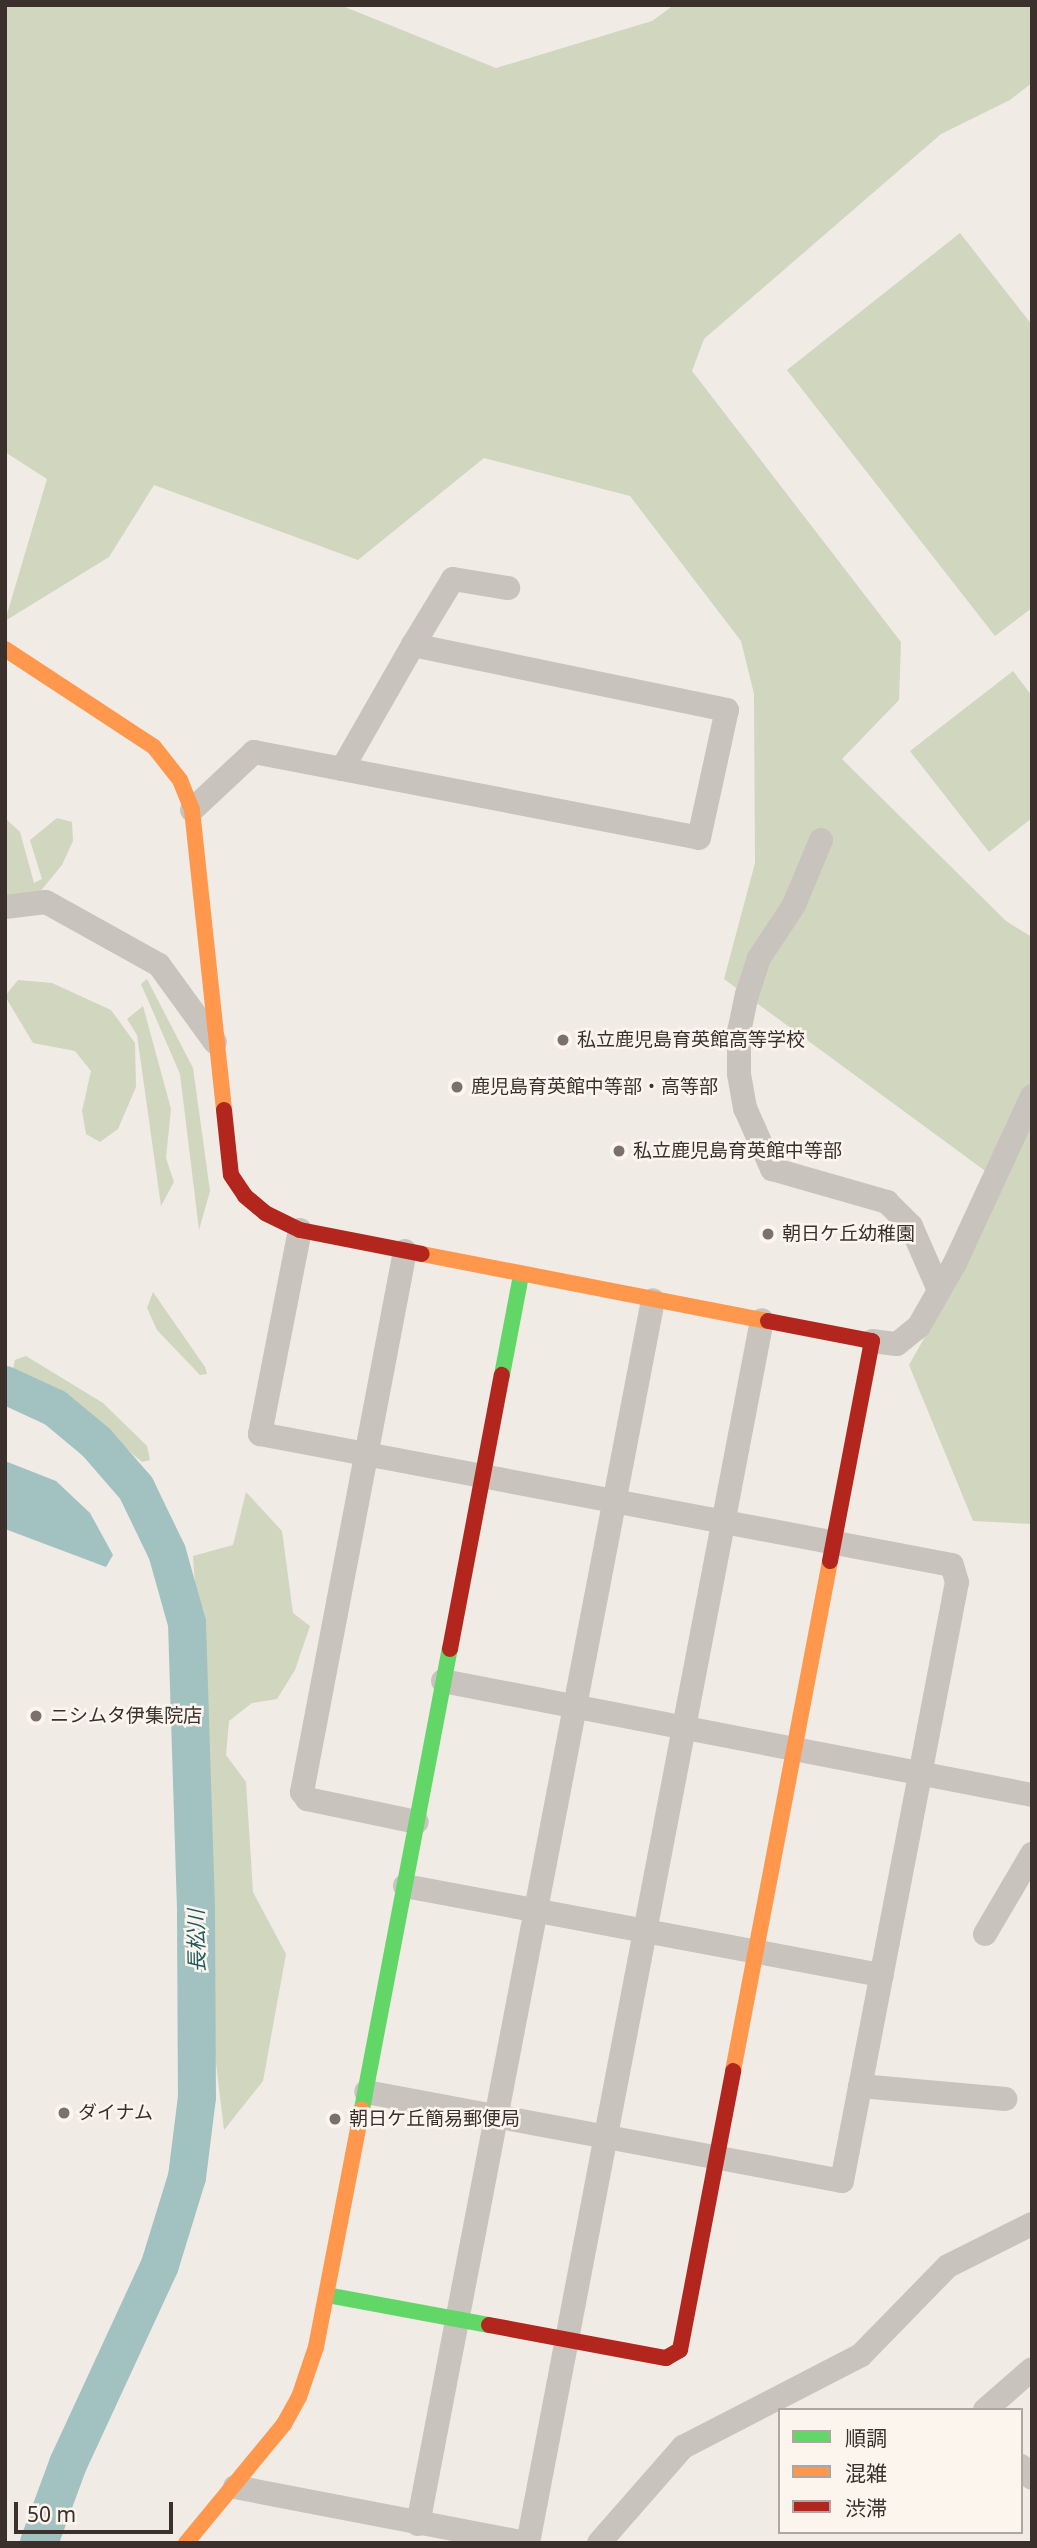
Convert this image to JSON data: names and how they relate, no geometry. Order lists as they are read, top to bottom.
{
  "water": ["長松川"],
  "places": [
    "私立鹿児島育英館高等学校",
    "鹿児島育英館中等部・高等部",
    "私立鹿児島育英館中等部",
    "朝日ケ丘幼稚園",
    "ニシムタ伊集院店",
    "ダイナム",
    "朝日ケ丘簡易郵便局"
  ],
  "legend": ["順調", "混雑", "渋滞"],
  "scale_bar": "50 m"
}
